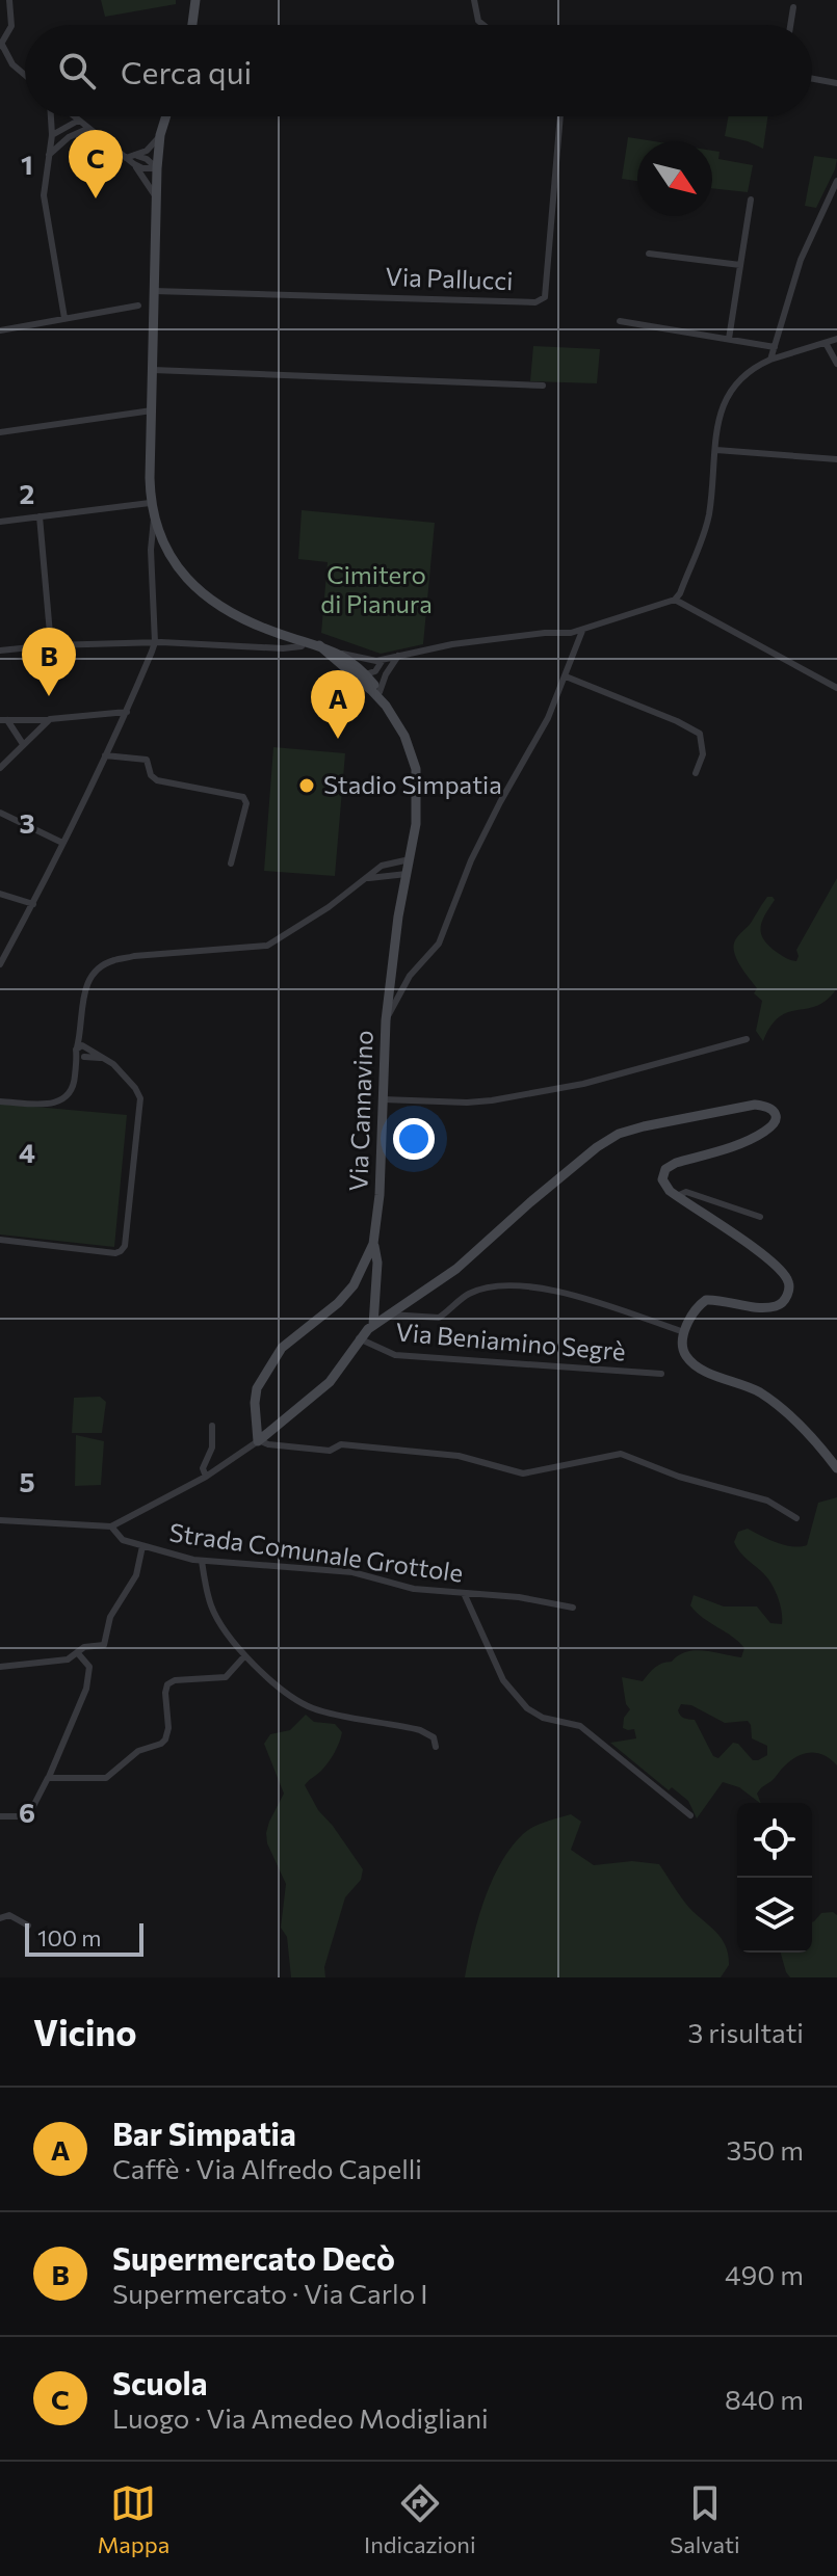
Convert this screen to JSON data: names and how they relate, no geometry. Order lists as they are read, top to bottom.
{
  "streets": {
    "street": [
      "Via Pallucci",
      "Via Cannavino",
      "Via Beniamino Segrè",
      "Strada Comunale Grottole"
    ]
  },
  "parks": ["Cimitero di Pianura"],
  "places": ["Stadio Simpatia"],
  "scale_bar": "100 m",
  "north": "bottom right",
  "page": {
    "search": "Cerca qui",
    "pins": ["C", "B", "A"],
    "scale": "100 m",
    "heading": ["Vicino", "3 risultati"],
    "list": [
      {
        "mark": "A",
        "name": "Bar Simpatia",
        "note": "Caffè · Via Alfredo Capelli",
        "value": "350 m"
      },
      {
        "mark": "B",
        "name": "Supermercato Decò",
        "note": "Supermercato · Via Carlo I",
        "value": "490 m"
      },
      {
        "mark": "C",
        "name": "Scuola",
        "note": "Luogo · Via Amedeo Modigliani",
        "value": "840 m"
      }
    ],
    "nav": ["Mappa", "Indicazioni", "Salvati"]
  },
  "grid": {
    "rows": [
      "1",
      "2",
      "3",
      "4",
      "5",
      "6"
    ]
  }
}
